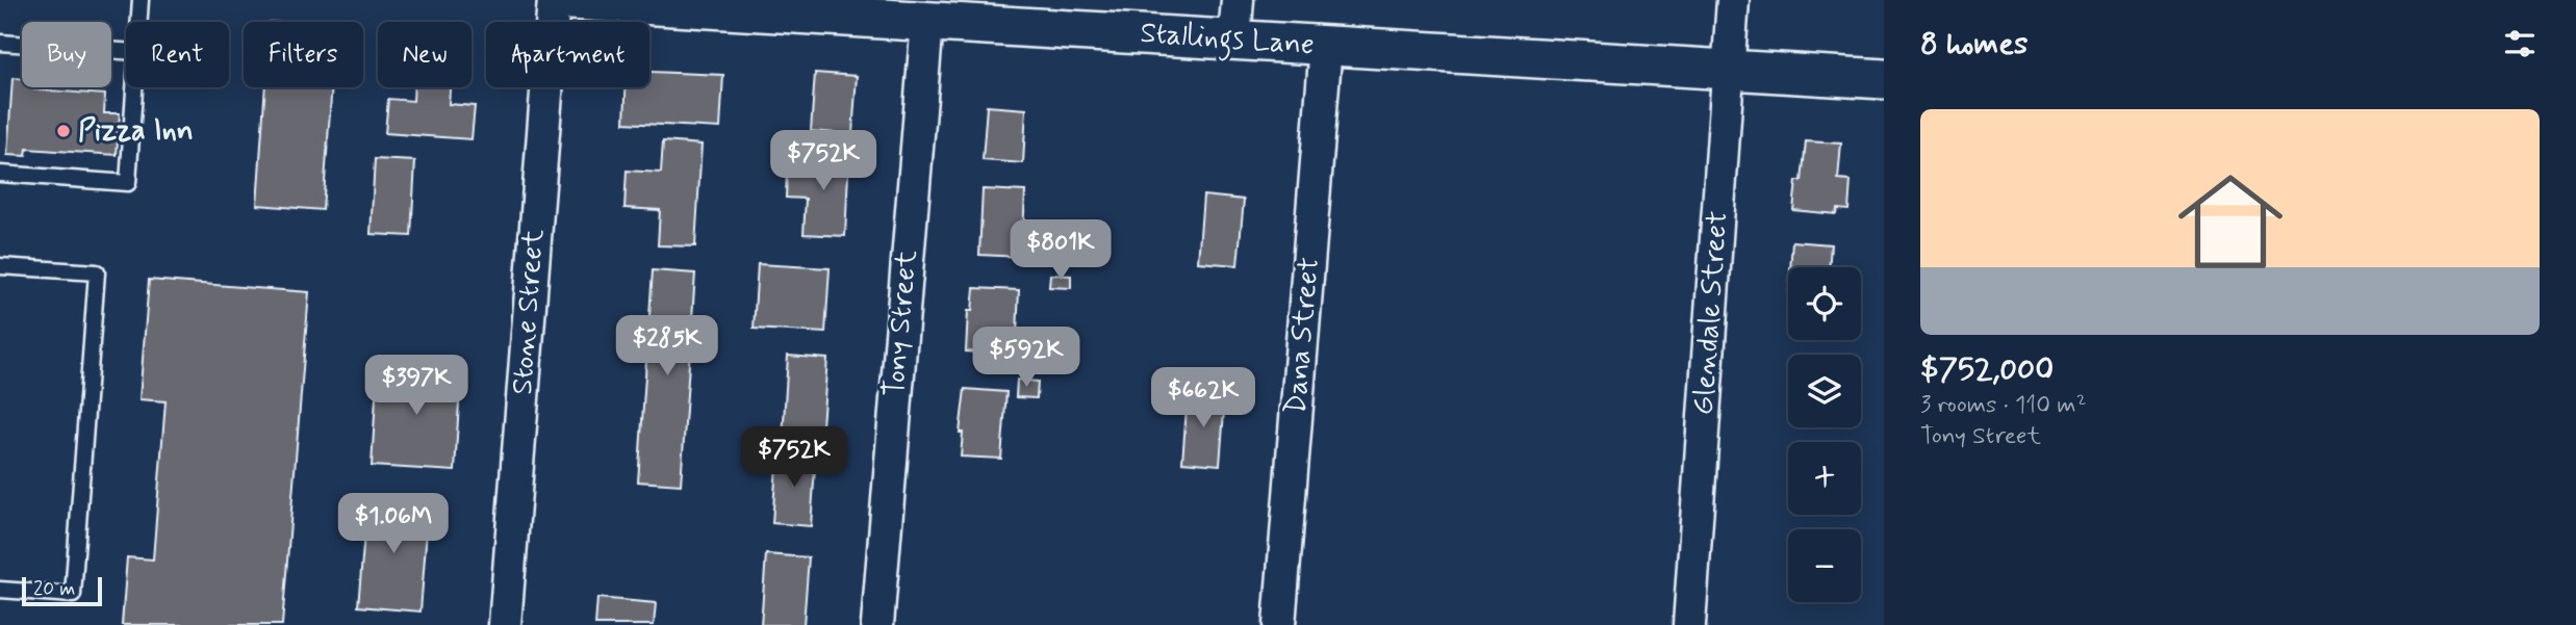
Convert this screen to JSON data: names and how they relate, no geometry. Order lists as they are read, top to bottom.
{
  "streets": {
    "street": [
      "Stallings Lane",
      "Stone Street",
      "Glendale Street",
      "Tony Street",
      "Dana Street"
    ]
  },
  "crossings": [
    ["Stallings Lane", "Glendale Street"],
    ["Stallings Lane", "Tony Street"],
    ["Stallings Lane", "Dana Street"]
  ],
  "places": ["Pizza Inn"],
  "scale_bar": "20 m",
  "page": {
    "heading": "8 homes",
    "chip": [
      "Buy",
      "Rent",
      "Filters",
      "New",
      "Apartment"
    ],
    "list": [
      {
        "name": "$752,000",
        "note": "3 rooms · 110 m² · Tony Street"
      }
    ],
    "price": [
      "$752K",
      "$801K",
      "$285K",
      "$592K",
      "$397K",
      "$662K",
      "$752K",
      "$1.06M"
    ],
    "map_buttons": ["+", "−"],
    "scale": "20 m"
  }
}
